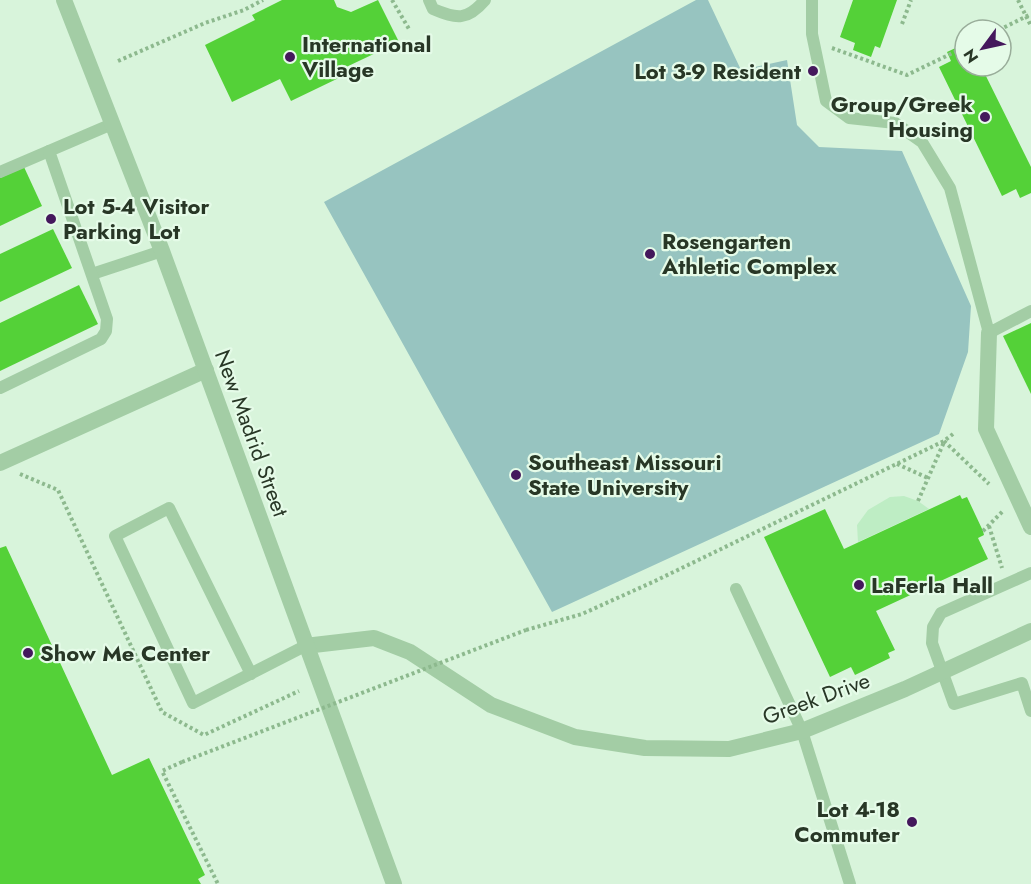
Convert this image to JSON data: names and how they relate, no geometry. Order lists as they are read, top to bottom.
{
  "streets": {
    "street": ["New Madrid Street", "Greek Drive"]
  },
  "crossings": [
    ["New Madrid Street", "Greek Drive"]
  ],
  "places": [
    "International Village",
    "Lot 3-9 Resident",
    "Group/Greek Housing",
    "Lot 5-4 Visitor Parking Lot",
    "Rosengarten Athletic Complex",
    "Southeast Missouri State University",
    "LaFerla Hall",
    "Show Me Center",
    "Lot 4-18 Commuter"
  ],
  "north": "bottom left"
}
